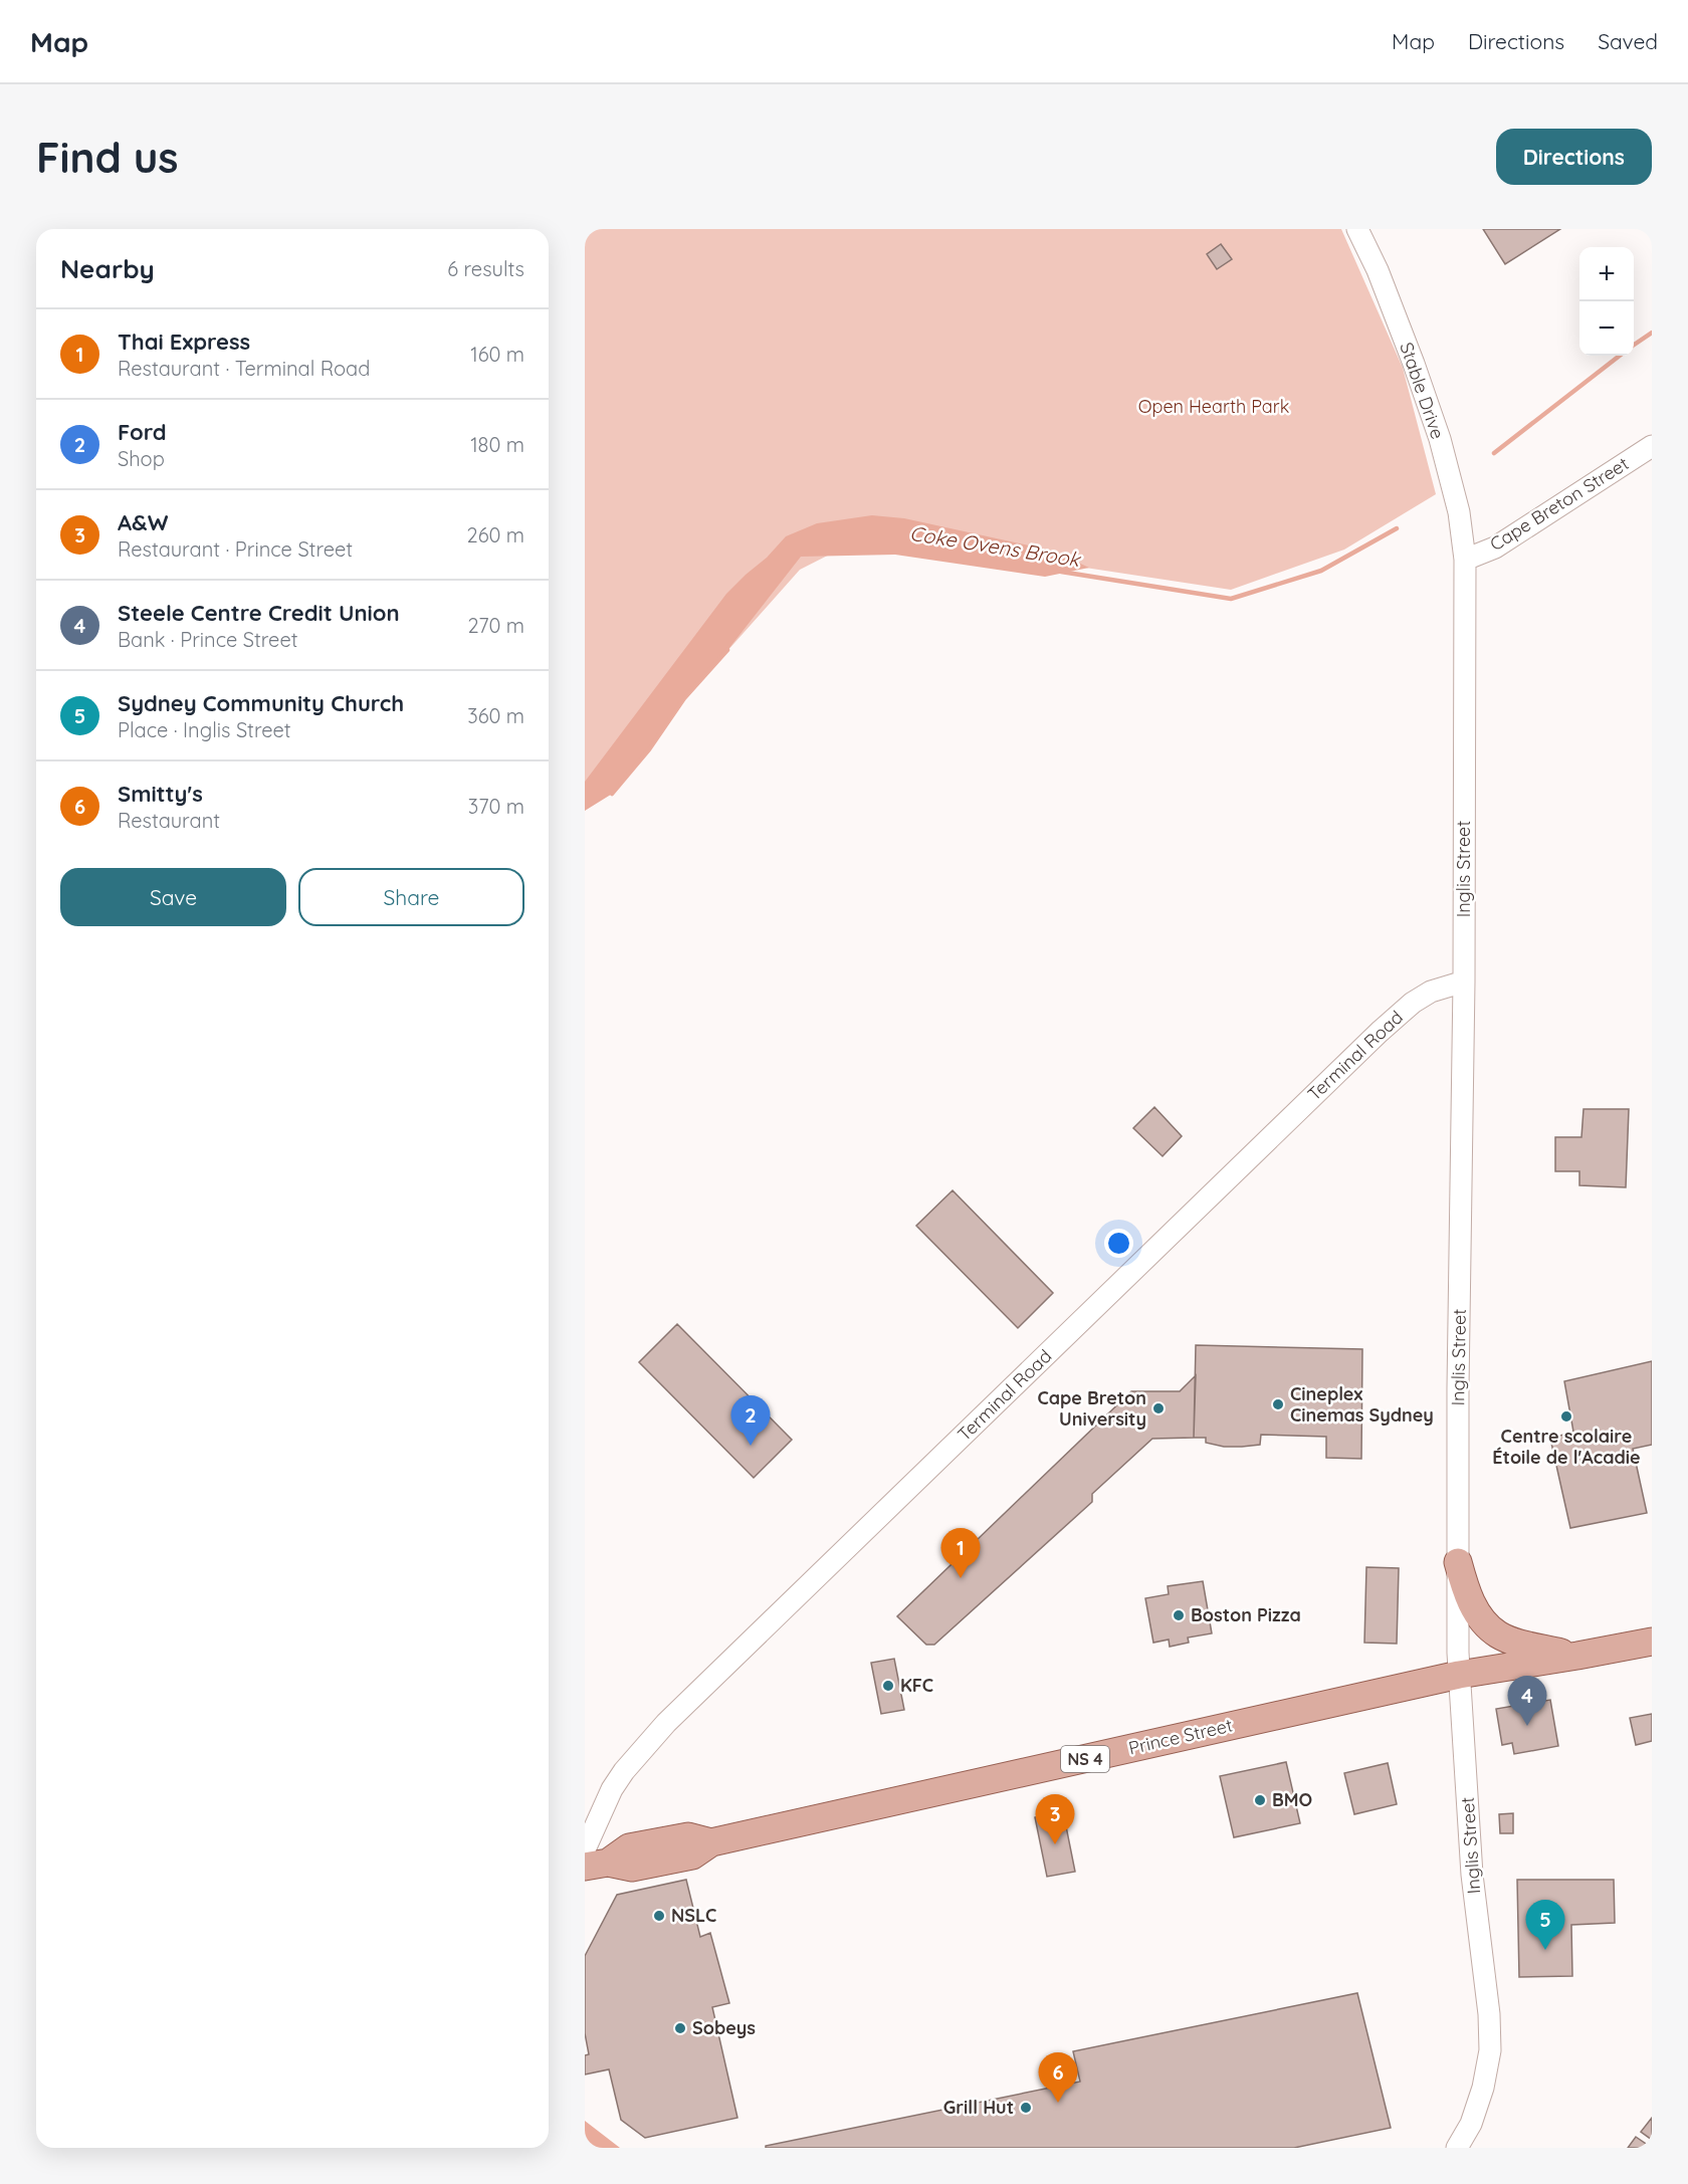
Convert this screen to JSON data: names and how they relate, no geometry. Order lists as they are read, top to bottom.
{
  "streets": {
    "main road": ["Prince Street", "NS 4"],
    "street": [
      "Stable Drive",
      "Cape Breton Street",
      "Inglis Street",
      "Terminal Road"
    ]
  },
  "crossings": [
    ["Stable Drive", "Cape Breton Street"],
    ["Stable Drive", "Inglis Street"],
    ["Cape Breton Street", "Inglis Street"],
    ["Inglis Street", "Terminal Road"],
    ["Inglis Street", "Prince Street"],
    ["Terminal Road", "Prince Street"]
  ],
  "water": ["Coke Ovens Brook"],
  "parks": ["Open Hearth Park"],
  "places": [
    "Cineplex Cinemas Sydney",
    "Cape Breton University",
    "Centre scolaire Étoile de l'Acadie",
    "Boston Pizza",
    "KFC",
    "BMO",
    "NSLC",
    "Sobeys",
    "Grill Hut"
  ],
  "page": {
    "header": "Map",
    "nav": ["Map", "Directions", "Saved"],
    "buttons": [
      "Directions",
      ["Save", "Share"]
    ],
    "title": "Find us",
    "heading": ["Nearby", "6 results"],
    "map_buttons": ["+", "−"],
    "list": [
      {
        "mark": "1",
        "name": "Thai Express",
        "note": "Restaurant · Terminal Road",
        "value": "160 m"
      },
      {
        "mark": "2",
        "name": "Ford",
        "note": "Shop",
        "value": "180 m"
      },
      {
        "mark": "3",
        "name": "A&W",
        "note": "Restaurant · Prince Street",
        "value": "260 m"
      },
      {
        "mark": "4",
        "name": "Steele Centre Credit Union",
        "note": "Bank · Prince Street",
        "value": "270 m"
      },
      {
        "mark": "5",
        "name": "Sydney Community Church",
        "note": "Place · Inglis Street",
        "value": "360 m"
      },
      {
        "mark": "6",
        "name": "Smitty's",
        "note": "Restaurant",
        "value": "370 m"
      }
    ],
    "pins": [
      "2",
      "1",
      "4",
      "3",
      "5",
      "6"
    ]
  }
}
